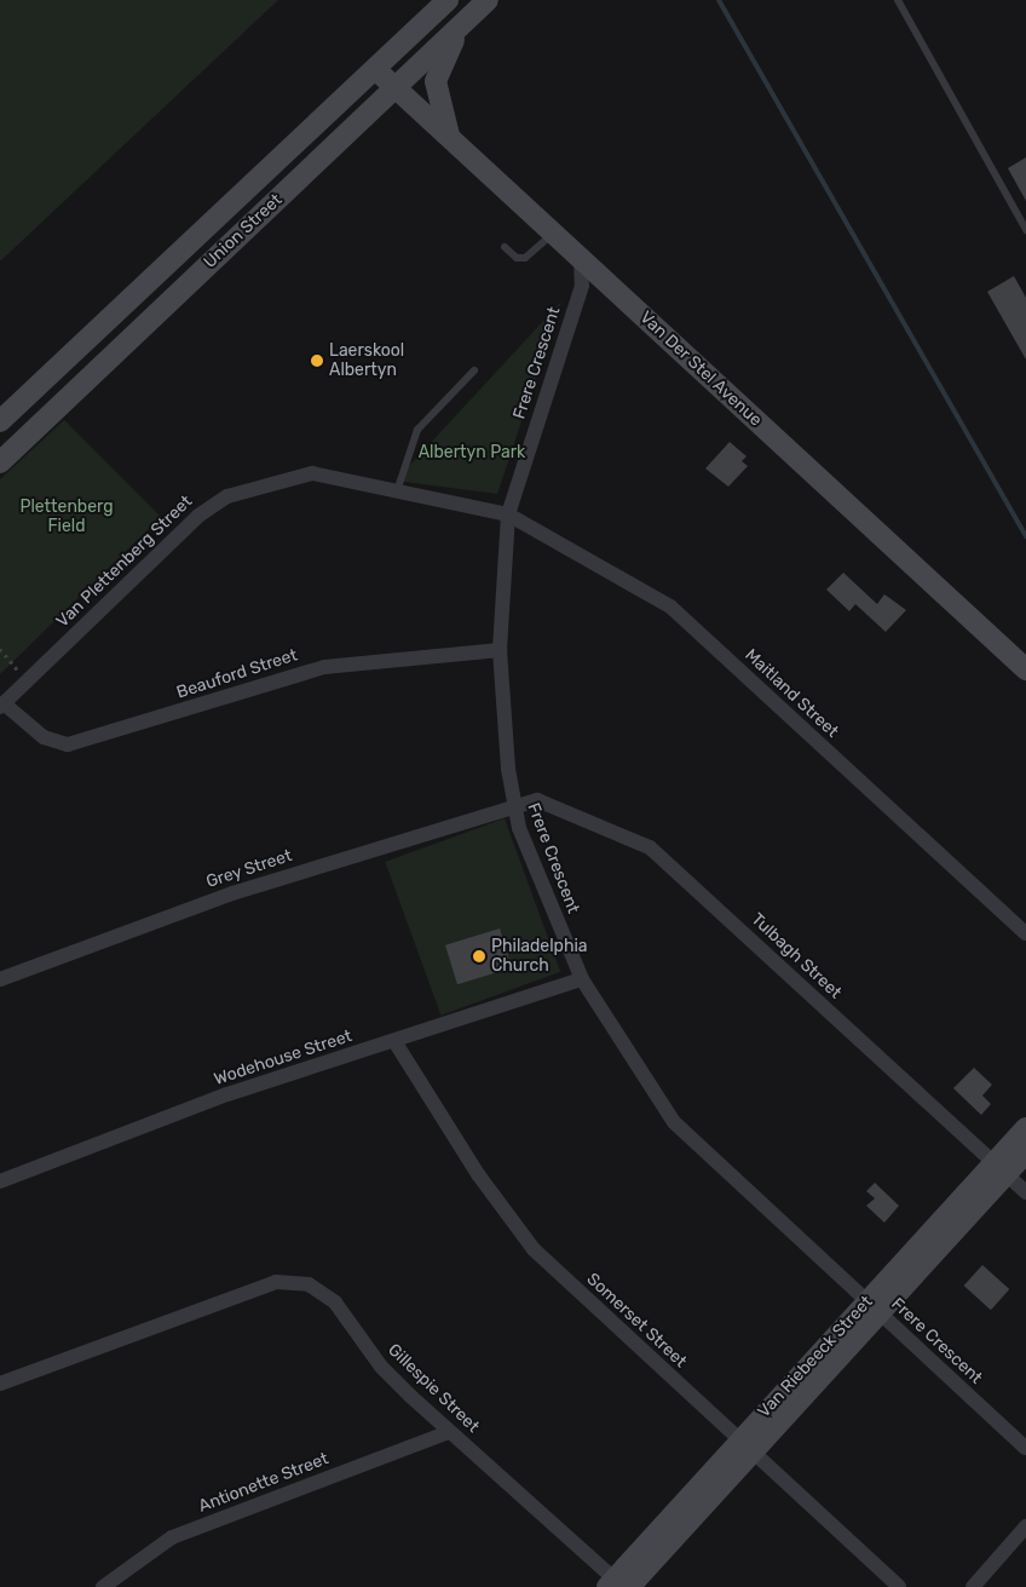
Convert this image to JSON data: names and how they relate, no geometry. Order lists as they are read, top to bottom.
{
  "streets": {
    "street": [
      "Union Street",
      "Frere Crescent",
      "Van Der Stel Avenue",
      "Van Plettenberg Street",
      "Beauford Street",
      "Maitland Street",
      "Grey Street",
      "Tulbagh Street",
      "Wodehouse Street",
      "Somerset Street",
      "Van Riebeeck Street",
      "Gillespie Street",
      "Antionette Street"
    ]
  },
  "crossings": [
    ["Union Street", "Van Der Stel Avenue"],
    ["Frere Crescent", "Van Der Stel Avenue"],
    ["Frere Crescent", "Van Plettenberg Street"],
    ["Frere Crescent", "Beauford Street"],
    ["Frere Crescent", "Maitland Street"],
    ["Frere Crescent", "Grey Street"],
    ["Frere Crescent", "Tulbagh Street"],
    ["Frere Crescent", "Wodehouse Street"],
    ["Frere Crescent", "Van Riebeeck Street"],
    ["Van Plettenberg Street", "Beauford Street"],
    ["Van Plettenberg Street", "Maitland Street"],
    ["Grey Street", "Tulbagh Street"],
    ["Tulbagh Street", "Van Riebeeck Street"],
    ["Wodehouse Street", "Somerset Street"],
    ["Somerset Street", "Van Riebeeck Street"],
    ["Van Riebeeck Street", "Gillespie Street"],
    ["Gillespie Street", "Antionette Street"]
  ],
  "parks": ["Albertyn Park", "Plettenberg Field"],
  "places": ["Laerskool Albertyn", "Philadelphia Church"]
}
